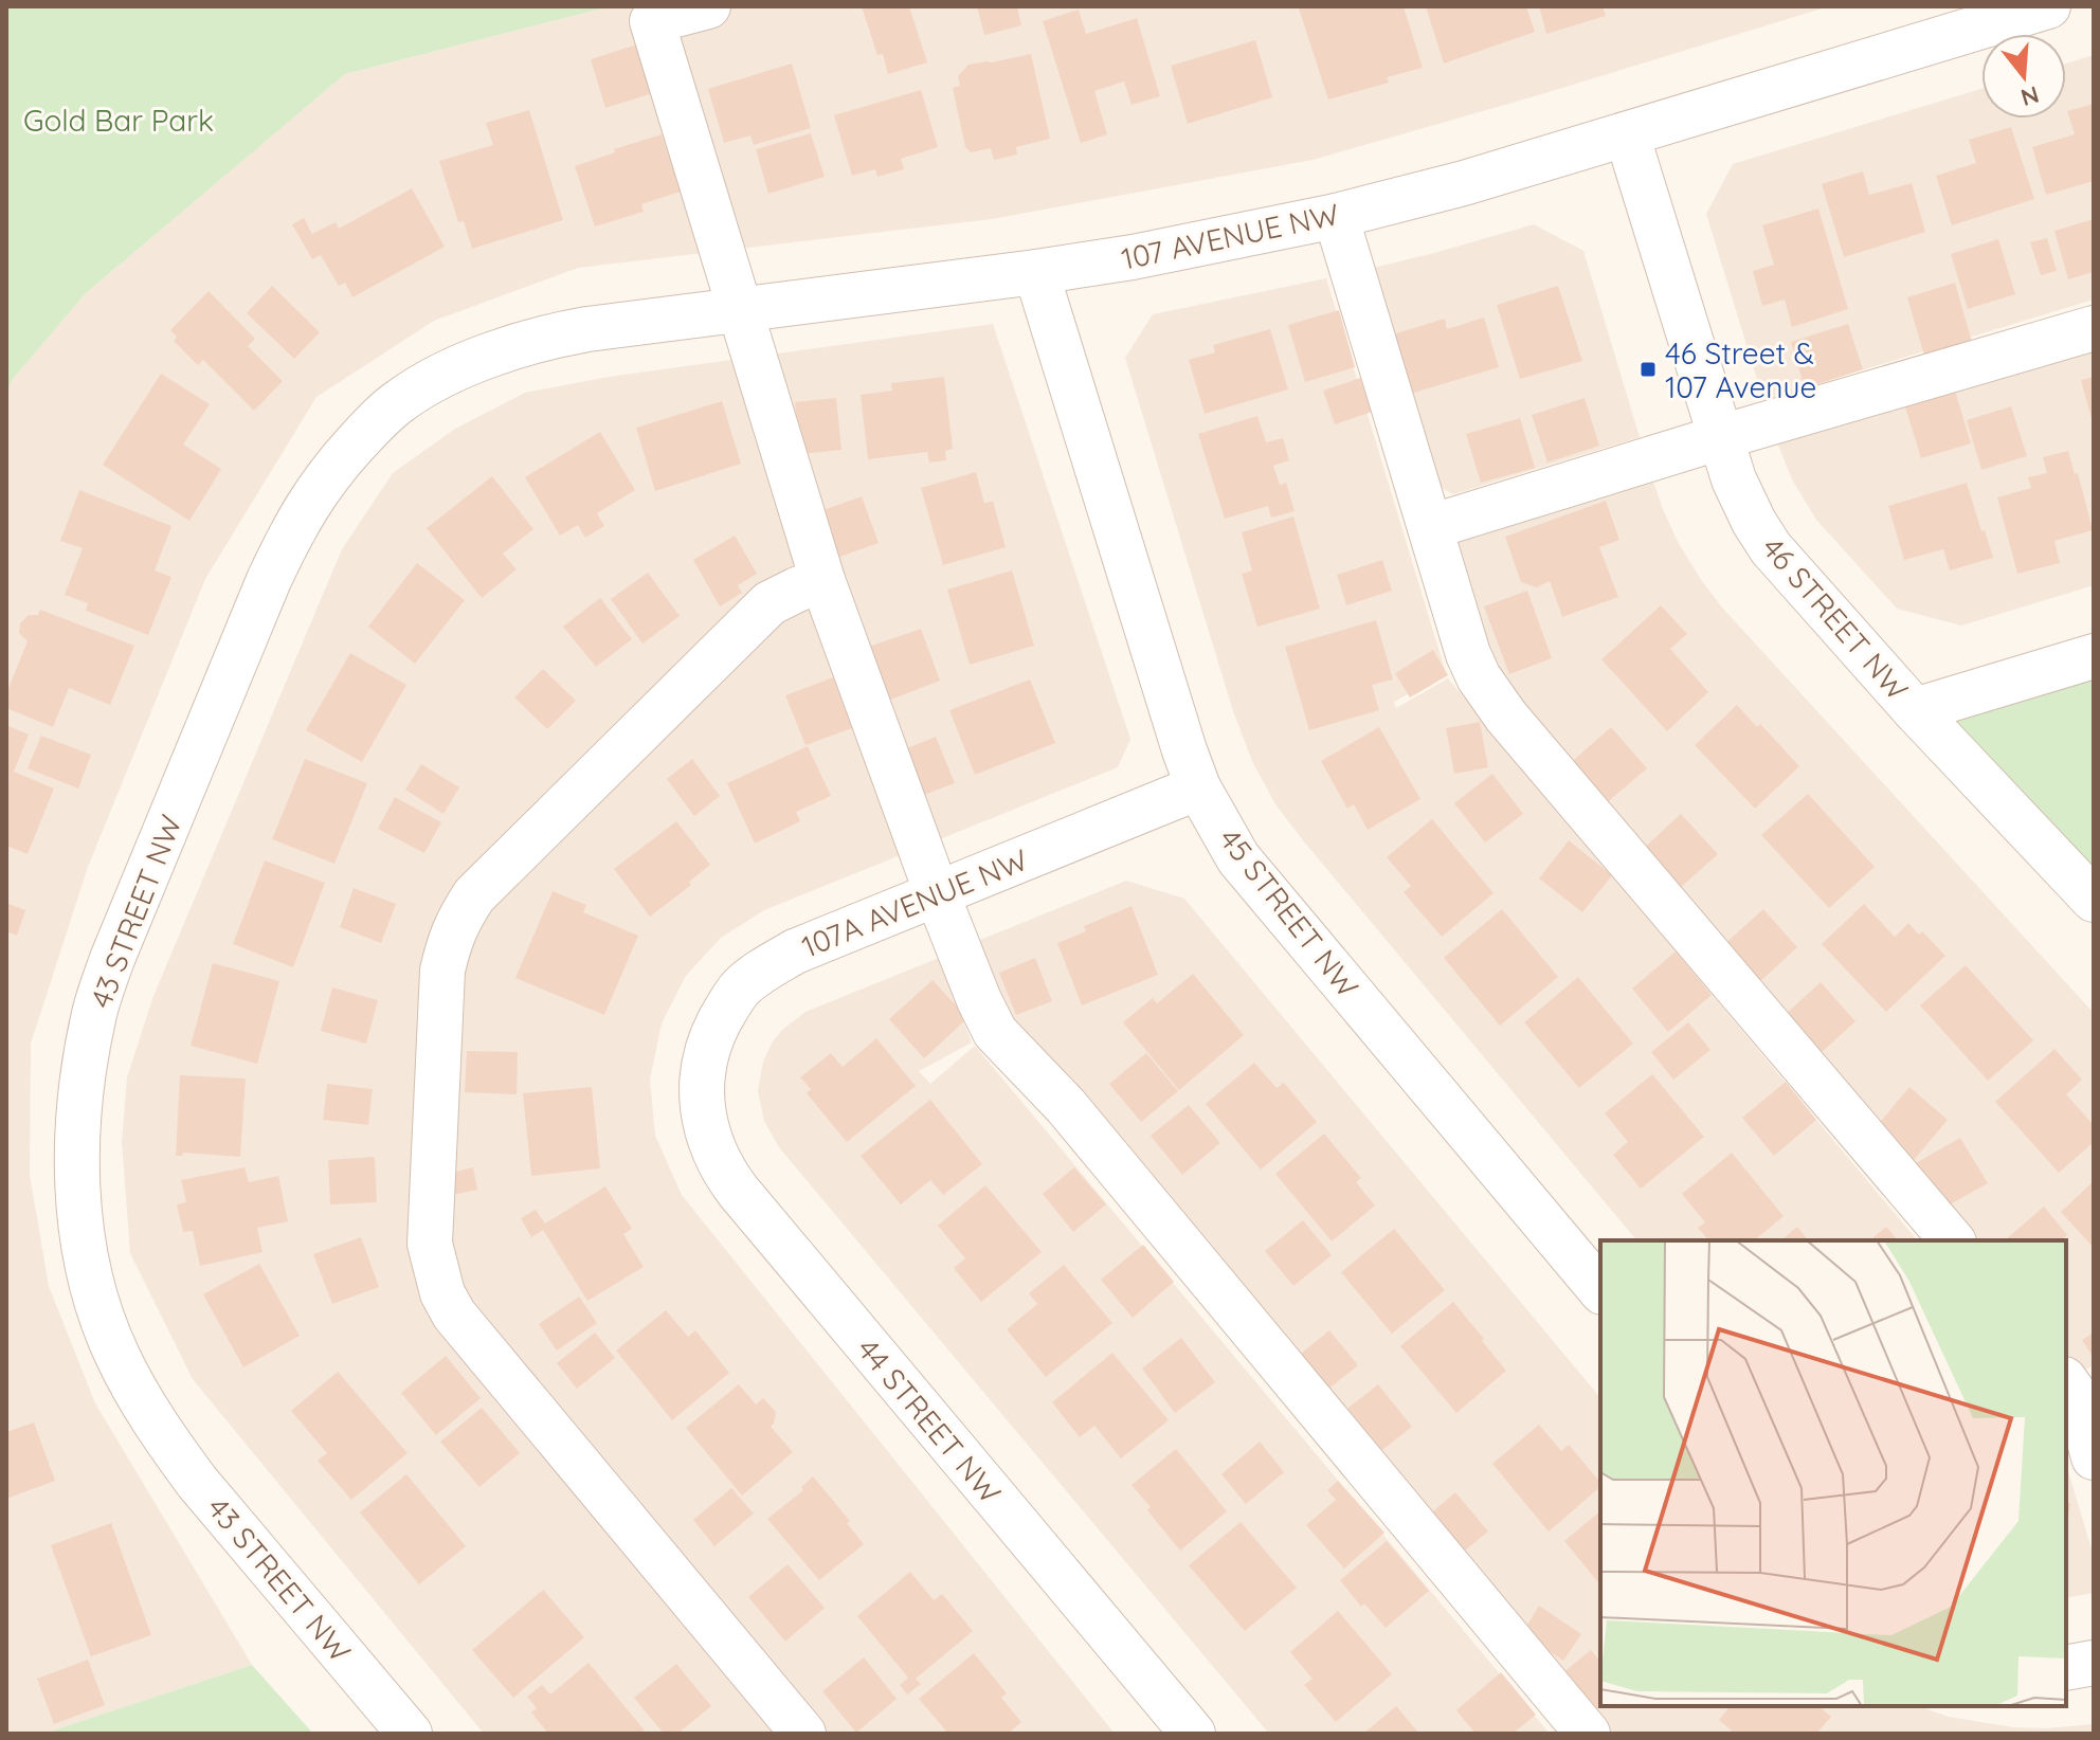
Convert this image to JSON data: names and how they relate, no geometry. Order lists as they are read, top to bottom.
{
  "streets": {
    "street": [
      "107 AVENUE NW",
      "46 STREET NW",
      "107A AVENUE NW",
      "43 STREET NW",
      "45 STREET NW",
      "44 STREET NW"
    ]
  },
  "crossings": [
    ["107 AVENUE NW", "46 STREET NW"],
    ["107 AVENUE NW", "43 STREET NW"],
    ["107 AVENUE NW", "45 STREET NW"],
    ["107A AVENUE NW", "45 STREET NW"],
    ["107A AVENUE NW", "44 STREET NW"]
  ],
  "parks": ["Gold Bar Park"],
  "places": {
    "transit": ["46 Street & 107 Avenue"]
  },
  "north": "bottom"
}
